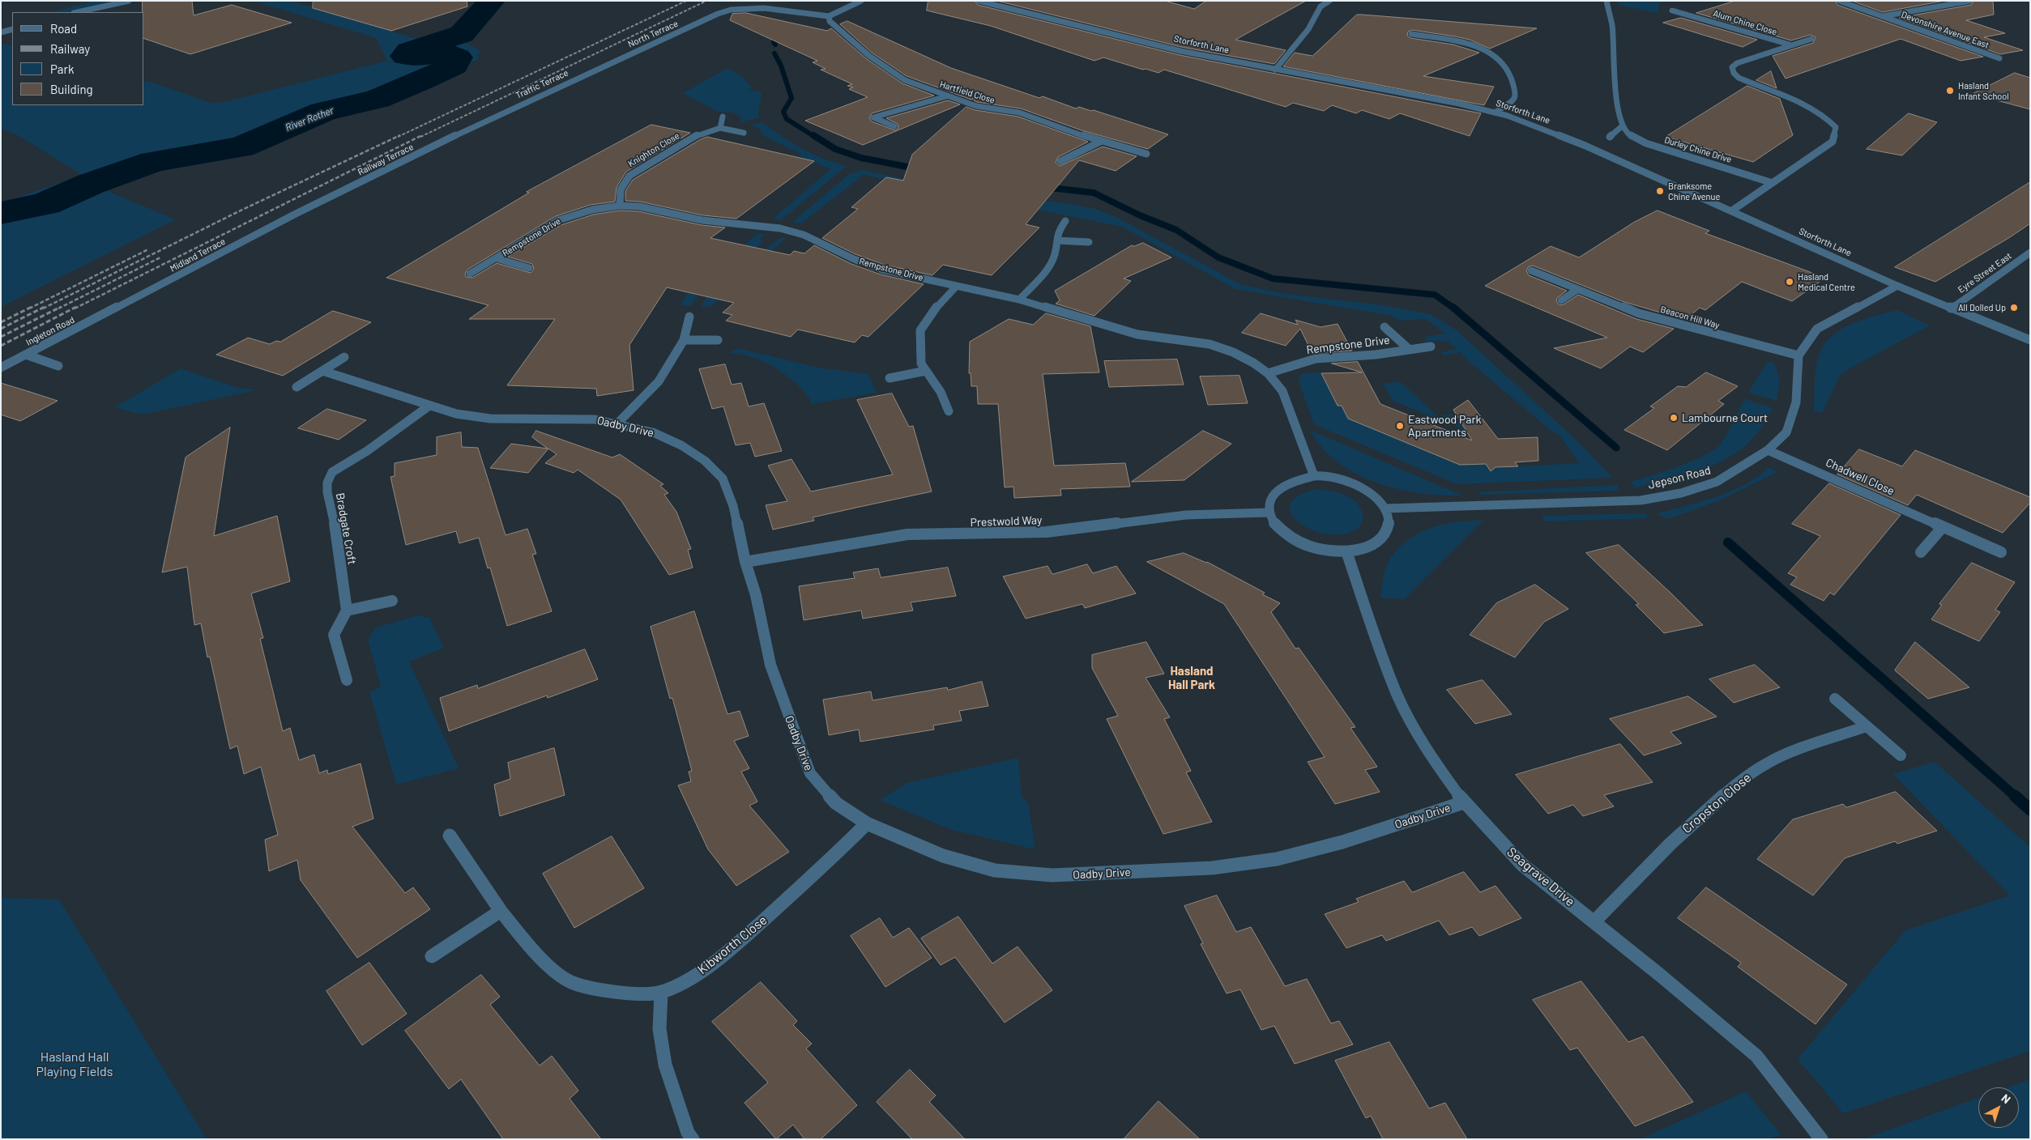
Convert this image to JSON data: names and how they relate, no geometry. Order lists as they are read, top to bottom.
{
  "streets": {
    "street": [
      "Alum Chine Close",
      "Devonshire Avenue East",
      "North Terrace",
      "Storforth Lane",
      "Traffic Terrace",
      "Hartfield Close",
      "Knighton Close",
      "Durley Chine Drive",
      "Railway Terrace",
      "Rempstone Drive",
      "Midland Terrace",
      "Eyre Street East",
      "Beacon Hill Way",
      "Ingleton Road",
      "Oadby Drive",
      "Chadwell Close",
      "Jepson Road",
      "Prestwold Way",
      "Bradgate Croft",
      "Cropston Close",
      "Seagrave Drive",
      "Kibworth Close"
    ]
  },
  "crossings": [
    ["North Terrace", "Traffic Terrace"],
    ["North Terrace", "Hartfield Close"],
    ["Storforth Lane", "Eyre Street East"],
    ["Traffic Terrace", "Railway Terrace"],
    ["Knighton Close", "Rempstone Drive"],
    ["Railway Terrace", "Midland Terrace"],
    ["Rempstone Drive", "Jepson Road"],
    ["Rempstone Drive", "Prestwold Way"],
    ["Rempstone Drive", "Seagrave Drive"],
    ["Midland Terrace", "Ingleton Road"],
    ["Beacon Hill Way", "Jepson Road"],
    ["Oadby Drive", "Prestwold Way"],
    ["Oadby Drive", "Bradgate Croft"],
    ["Oadby Drive", "Seagrave Drive"],
    ["Oadby Drive", "Kibworth Close"],
    ["Chadwell Close", "Jepson Road"],
    ["Jepson Road", "Prestwold Way"],
    ["Jepson Road", "Seagrave Drive"],
    ["Prestwold Way", "Seagrave Drive"],
    ["Cropston Close", "Seagrave Drive"]
  ],
  "districts": ["Hasland Hall Park"],
  "water": ["River Rother"],
  "parks": ["Hasland Hall Playing Fields"],
  "places": [
    "Hasland Infant School",
    "Branksome Chine Avenue",
    "Hasland Medical Centre",
    "All Dolled Up",
    "Lambourne Court",
    "Eastwood Park Apartments"
  ],
  "legend": [
    "Road",
    "Railway",
    "Park",
    "Building"
  ],
  "north": "top right"
}
